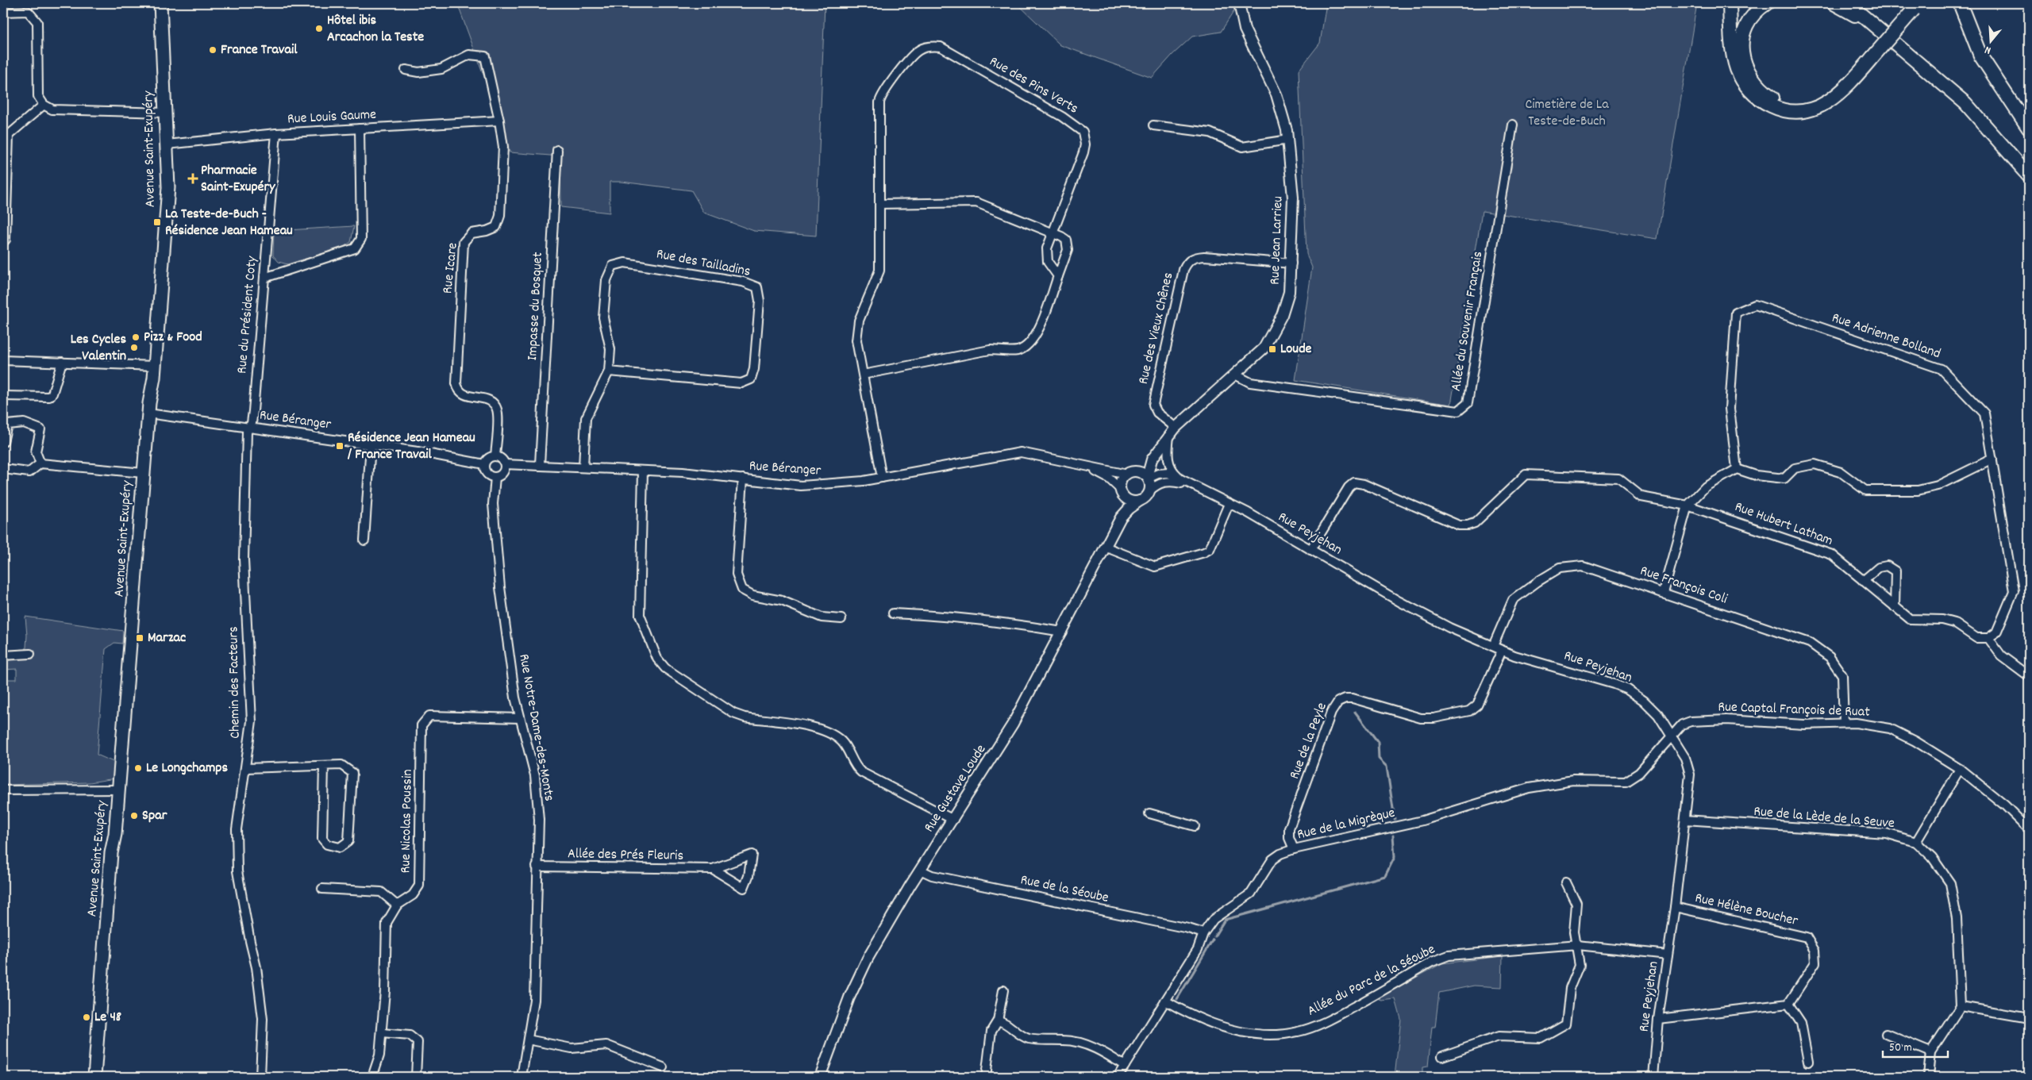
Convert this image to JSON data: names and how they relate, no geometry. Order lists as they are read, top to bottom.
{
  "streets": {
    "main road": ["Avenue Saint-Exupéry"],
    "street": [
      "Rue des Pins Verts",
      "Rue Louis Gaume",
      "Rue Jean Larrieu",
      "Rue des Tailladins",
      "Rue Icare",
      "Impasse du Bosquet",
      "Rue du Président Coty",
      "Allée du Souvenir Français",
      "Rue des Vieux Chênes",
      "Rue Adrienne Bolland",
      "Rue Béranger",
      "Rue Hubert Latham",
      "Rue Peyjehan",
      "Rue François Coli",
      "Chemin des Facteurs",
      "Rue Captal François de Ruat",
      "Rue Notre-Dame-des-Monts",
      "Rue de la Peyle",
      "Rue Gustave Loude",
      "Rue de la Lède de la Seuve",
      "Rue Nicolas Poussin",
      "Rue de la Migrèque",
      "Allée des Prés Fleuris",
      "Rue de la Séoube",
      "Rue Hélène Boucher",
      "Allée du Parc de la Séoube"
    ]
  },
  "crossings": [
    ["Rue des Pins Verts", "Rue Béranger"],
    ["Rue Louis Gaume", "Avenue Saint-Exupéry"],
    ["Rue Louis Gaume", "Rue Icare"],
    ["Rue Louis Gaume", "Rue du Président Coty"],
    ["Avenue Saint-Exupéry", "Rue Béranger"],
    ["Rue Jean Larrieu", "Allée du Souvenir Français"],
    ["Rue Jean Larrieu", "Rue des Vieux Chênes"],
    ["Rue Jean Larrieu", "Rue Béranger"],
    ["Rue Jean Larrieu", "Rue Peyjehan"],
    ["Rue Jean Larrieu", "Rue Gustave Loude"],
    ["Rue des Tailladins", "Rue Béranger"],
    ["Rue Icare", "Rue Béranger"],
    ["Rue Icare", "Rue Notre-Dame-des-Monts"],
    ["Impasse du Bosquet", "Rue Béranger"],
    ["Rue du Président Coty", "Rue Béranger"],
    ["Rue du Président Coty", "Chemin des Facteurs"],
    ["Rue Adrienne Bolland", "Rue Hubert Latham"],
    ["Rue Béranger", "Rue Peyjehan"],
    ["Rue Béranger", "Chemin des Facteurs"],
    ["Rue Béranger", "Rue Notre-Dame-des-Monts"],
    ["Rue Béranger", "Rue Gustave Loude"],
    ["Rue Hubert Latham", "Rue Peyjehan"],
    ["Rue Peyjehan", "Rue François Coli"],
    ["Rue Peyjehan", "Rue Captal François de Ruat"],
    ["Rue Peyjehan", "Rue de la Peyle"],
    ["Rue Peyjehan", "Rue Gustave Loude"],
    ["Rue Peyjehan", "Rue de la Lède de la Seuve"],
    ["Rue Peyjehan", "Rue de la Migrèque"],
    ["Rue Peyjehan", "Rue Hélène Boucher"],
    ["Rue Peyjehan", "Allée du Parc de la Séoube"],
    ["Rue François Coli", "Rue Captal François de Ruat"],
    ["Rue Captal François de Ruat", "Rue de la Migrèque"],
    ["Rue Notre-Dame-des-Monts", "Rue Nicolas Poussin"],
    ["Rue Notre-Dame-des-Monts", "Allée des Prés Fleuris"],
    ["Rue de la Peyle", "Rue de la Migrèque"],
    ["Rue Gustave Loude", "Rue de la Séoube"],
    ["Rue de la Migrèque", "Rue de la Séoube"],
    ["Rue de la Migrèque", "Allée du Parc de la Séoube"]
  ],
  "parks": ["Cimetière de La Teste-de-Buch"],
  "places": {
    "other": [
      "Hôtel ibis Arcachon la Teste",
      "France Travail",
      "Pizz & Food",
      "Les Cycles Valentin",
      "Le Longchamps",
      "Spar",
      "Le 48"
    ],
    "health": ["Pharmacie Saint-Exupéry"],
    "transit": [
      "La Teste-de-Buch - Résidence Jean Hameau",
      "Loude",
      "Résidence Jean Hameau / France Travail",
      "Marzac"
    ]
  },
  "scale_bar": "50 m",
  "north": "bottom"
}
